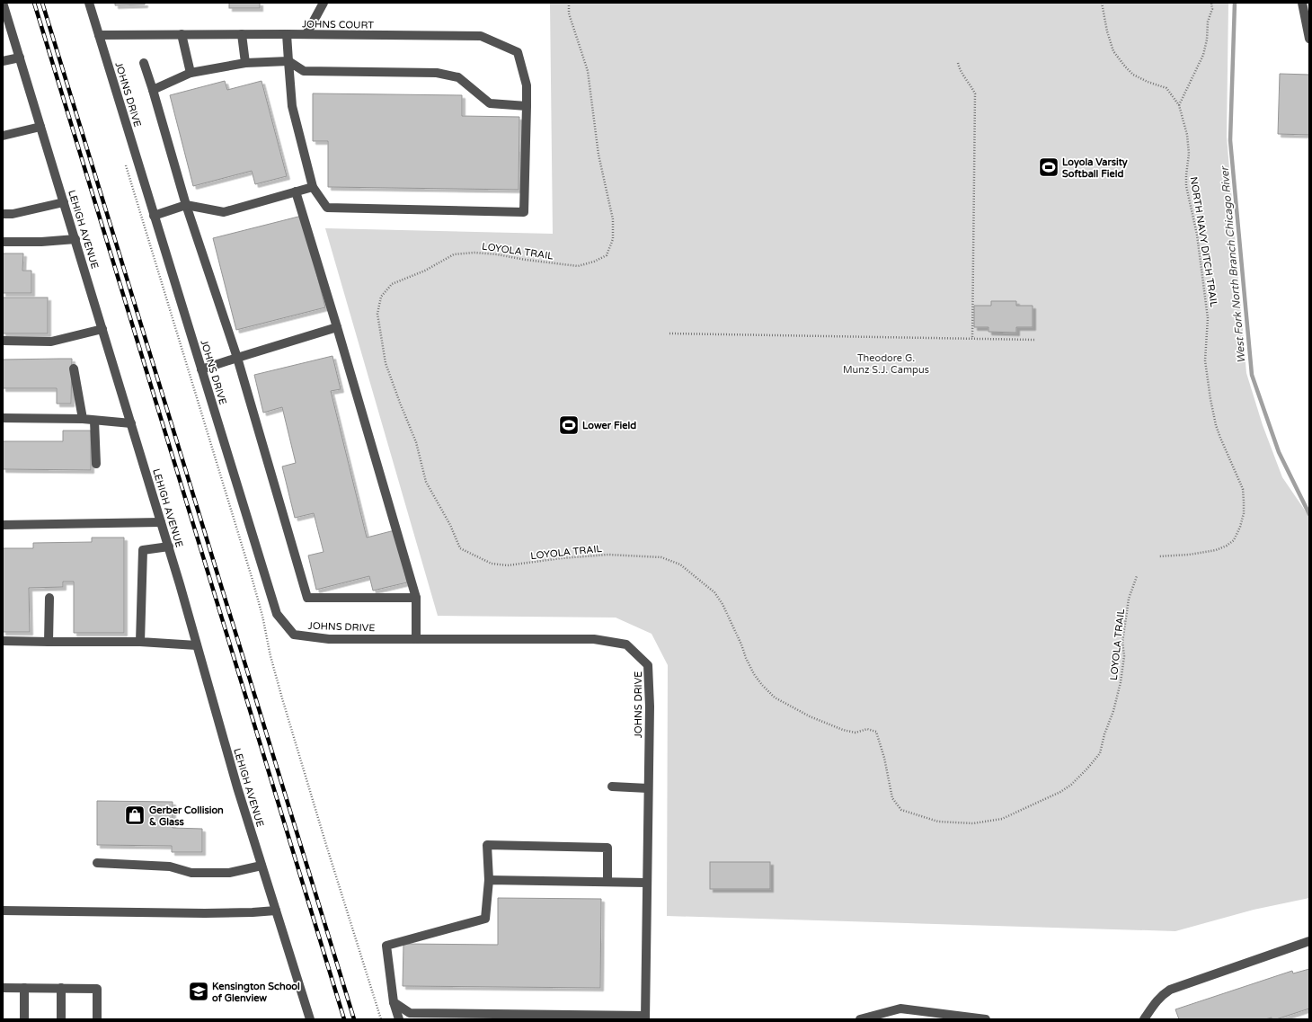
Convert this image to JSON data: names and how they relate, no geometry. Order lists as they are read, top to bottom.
{
  "streets": {
    "street": ["JOHNS COURT", "JOHNS DRIVE", "LEHIGH AVENUE"],
    "path": ["NORTH NAVY DITCH TRAIL", "LOYOLA TRAIL"]
  },
  "crossings": [
    ["JOHNS COURT", "JOHNS DRIVE"]
  ],
  "water": ["West Fork North Branch Chicago River"],
  "parks": ["Theodore G. Munz S.J. Campus"],
  "places": {
    "sports": ["Loyola Varsity Softball Field", "Lower Field"],
    "shop": ["Gerber Collision & Glass"],
    "school or university": ["Kensington School of Glenview"]
  }
}
